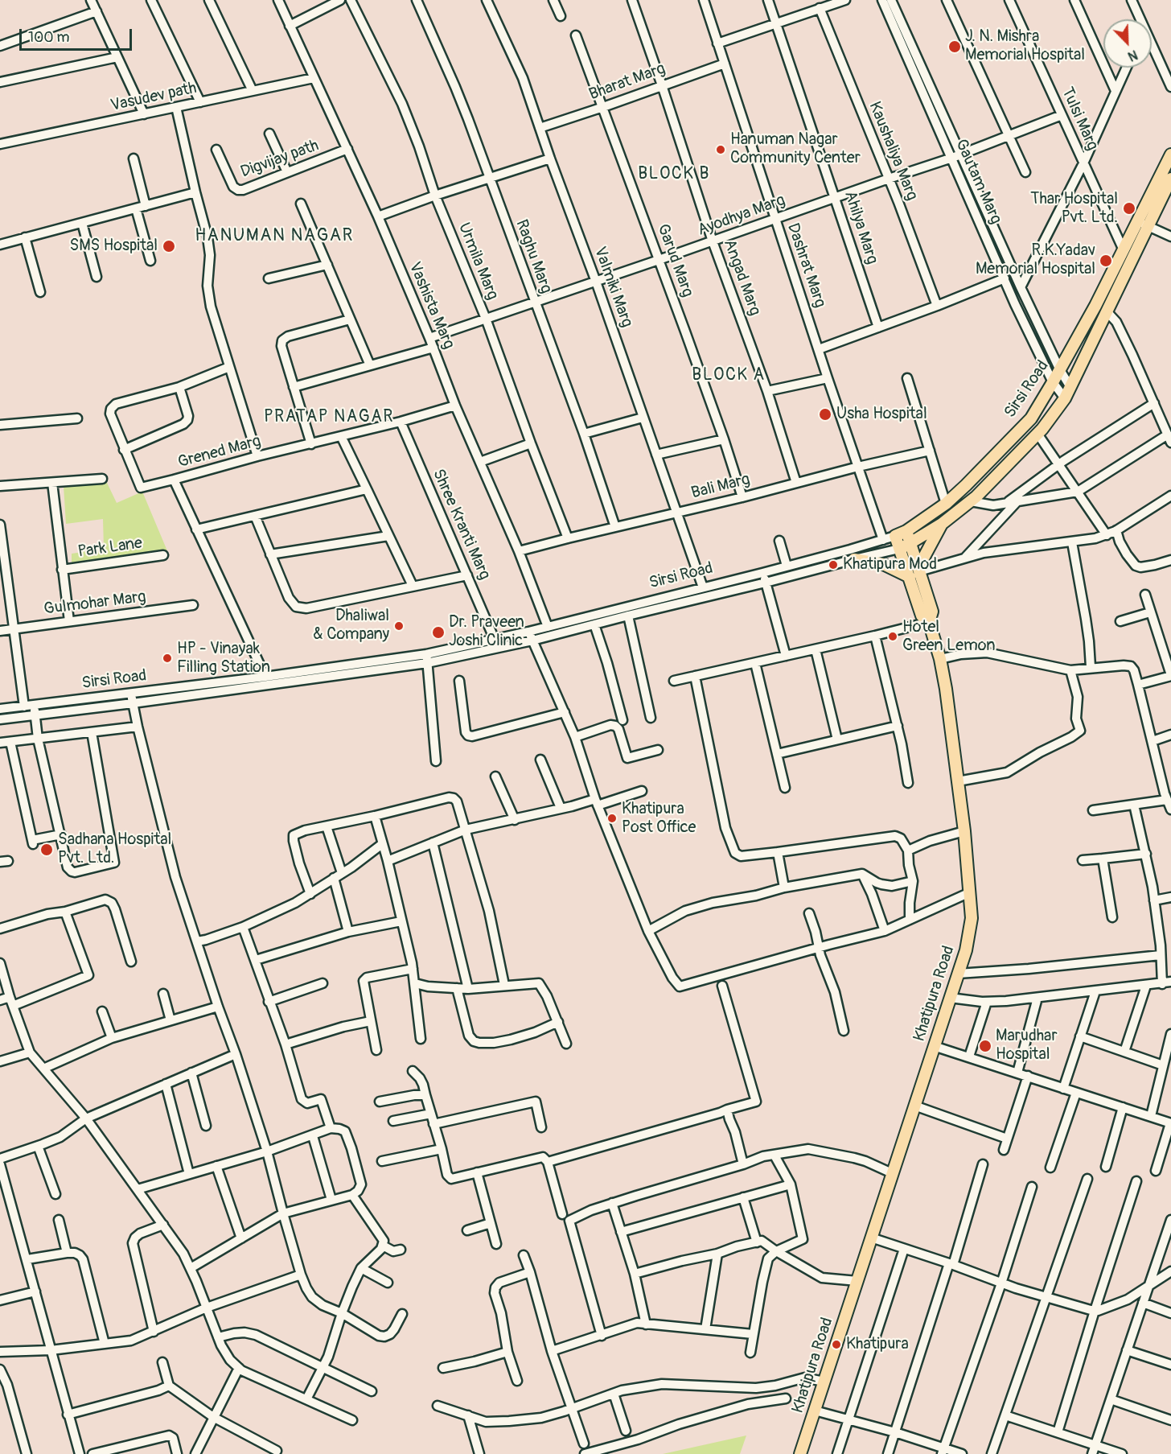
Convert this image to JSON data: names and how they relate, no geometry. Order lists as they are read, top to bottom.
{
  "streets": {
    "main road": ["Sirsi Road", "Khatipura Road"],
    "street": [
      "Bharat Marg",
      "Vasudev path",
      "Tulsi Marg",
      "Kaushaliya Marg",
      "Digvijay path",
      "Gautam Marg",
      "Ayodhya Marg",
      "Ahilya Marg",
      "Raghu Marg",
      "Garud Marg",
      "Urmila Marg",
      "Dashrat Marg",
      "Angad Marg",
      "Valmiki Marg",
      "Vashista Marg",
      "Grened Marg",
      "Bali Marg",
      "Shree Kranti Marg",
      "Park Lane",
      "Gulmohar Marg"
    ]
  },
  "crossings": [
    ["Bharat Marg", "Garud Marg"],
    ["Bharat Marg", "Dashrat Marg"],
    ["Bharat Marg", "Angad Marg"],
    ["Bharat Marg", "Valmiki Marg"],
    ["Vasudev path", "Vashista Marg"],
    ["Tulsi Marg", "Ayodhya Marg"],
    ["Tulsi Marg", "Sirsi Road"],
    ["Kaushaliya Marg", "Ayodhya Marg"],
    ["Digvijay path", "Vashista Marg"],
    ["Gautam Marg", "Ayodhya Marg"],
    ["Gautam Marg", "Sirsi Road"],
    ["Ayodhya Marg", "Ahilya Marg"],
    ["Ayodhya Marg", "Raghu Marg"],
    ["Ayodhya Marg", "Garud Marg"],
    ["Ayodhya Marg", "Urmila Marg"],
    ["Ayodhya Marg", "Dashrat Marg"],
    ["Ayodhya Marg", "Angad Marg"],
    ["Ayodhya Marg", "Valmiki Marg"],
    ["Ayodhya Marg", "Vashista Marg"],
    ["Raghu Marg", "Bali Marg"],
    ["Garud Marg", "Bali Marg"],
    ["Urmila Marg", "Bali Marg"],
    ["Dashrat Marg", "Sirsi Road"],
    ["Dashrat Marg", "Bali Marg"],
    ["Angad Marg", "Bali Marg"],
    ["Valmiki Marg", "Sirsi Road"],
    ["Valmiki Marg", "Bali Marg"],
    ["Vashista Marg", "Sirsi Road"],
    ["Vashista Marg", "Grened Marg"],
    ["Vashista Marg", "Bali Marg"],
    ["Sirsi Road", "Grened Marg"],
    ["Sirsi Road", "Shree Kranti Marg"],
    ["Sirsi Road", "Khatipura Road"],
    ["Grened Marg", "Shree Kranti Marg"]
  ],
  "districts": [
    "BLOCK B",
    "HANUMAN NAGAR",
    "BLOCK A",
    "PRATAP NAGAR"
  ],
  "places": [
    "J. N. Mishra Memorial Hospital",
    "Hanuman Nagar Community Center",
    "Thar Hospital Pvt. Ltd.",
    "SMS Hospital",
    "R.K.Yadav Memorial Hospital",
    "Usha Hospital",
    "Khatipura Mod",
    "Dhaliwal & Company",
    "Dr. Praveen Joshi Clinic",
    "Hotel Green Lemon",
    "HP - Vinayak Filling Station",
    "Khatipura Post Office",
    "Sadhana Hospital Pvt. Ltd.",
    "Marudhar Hospital",
    "Khatipura"
  ],
  "scale_bar": "100 m",
  "north": "bottom right"
}
